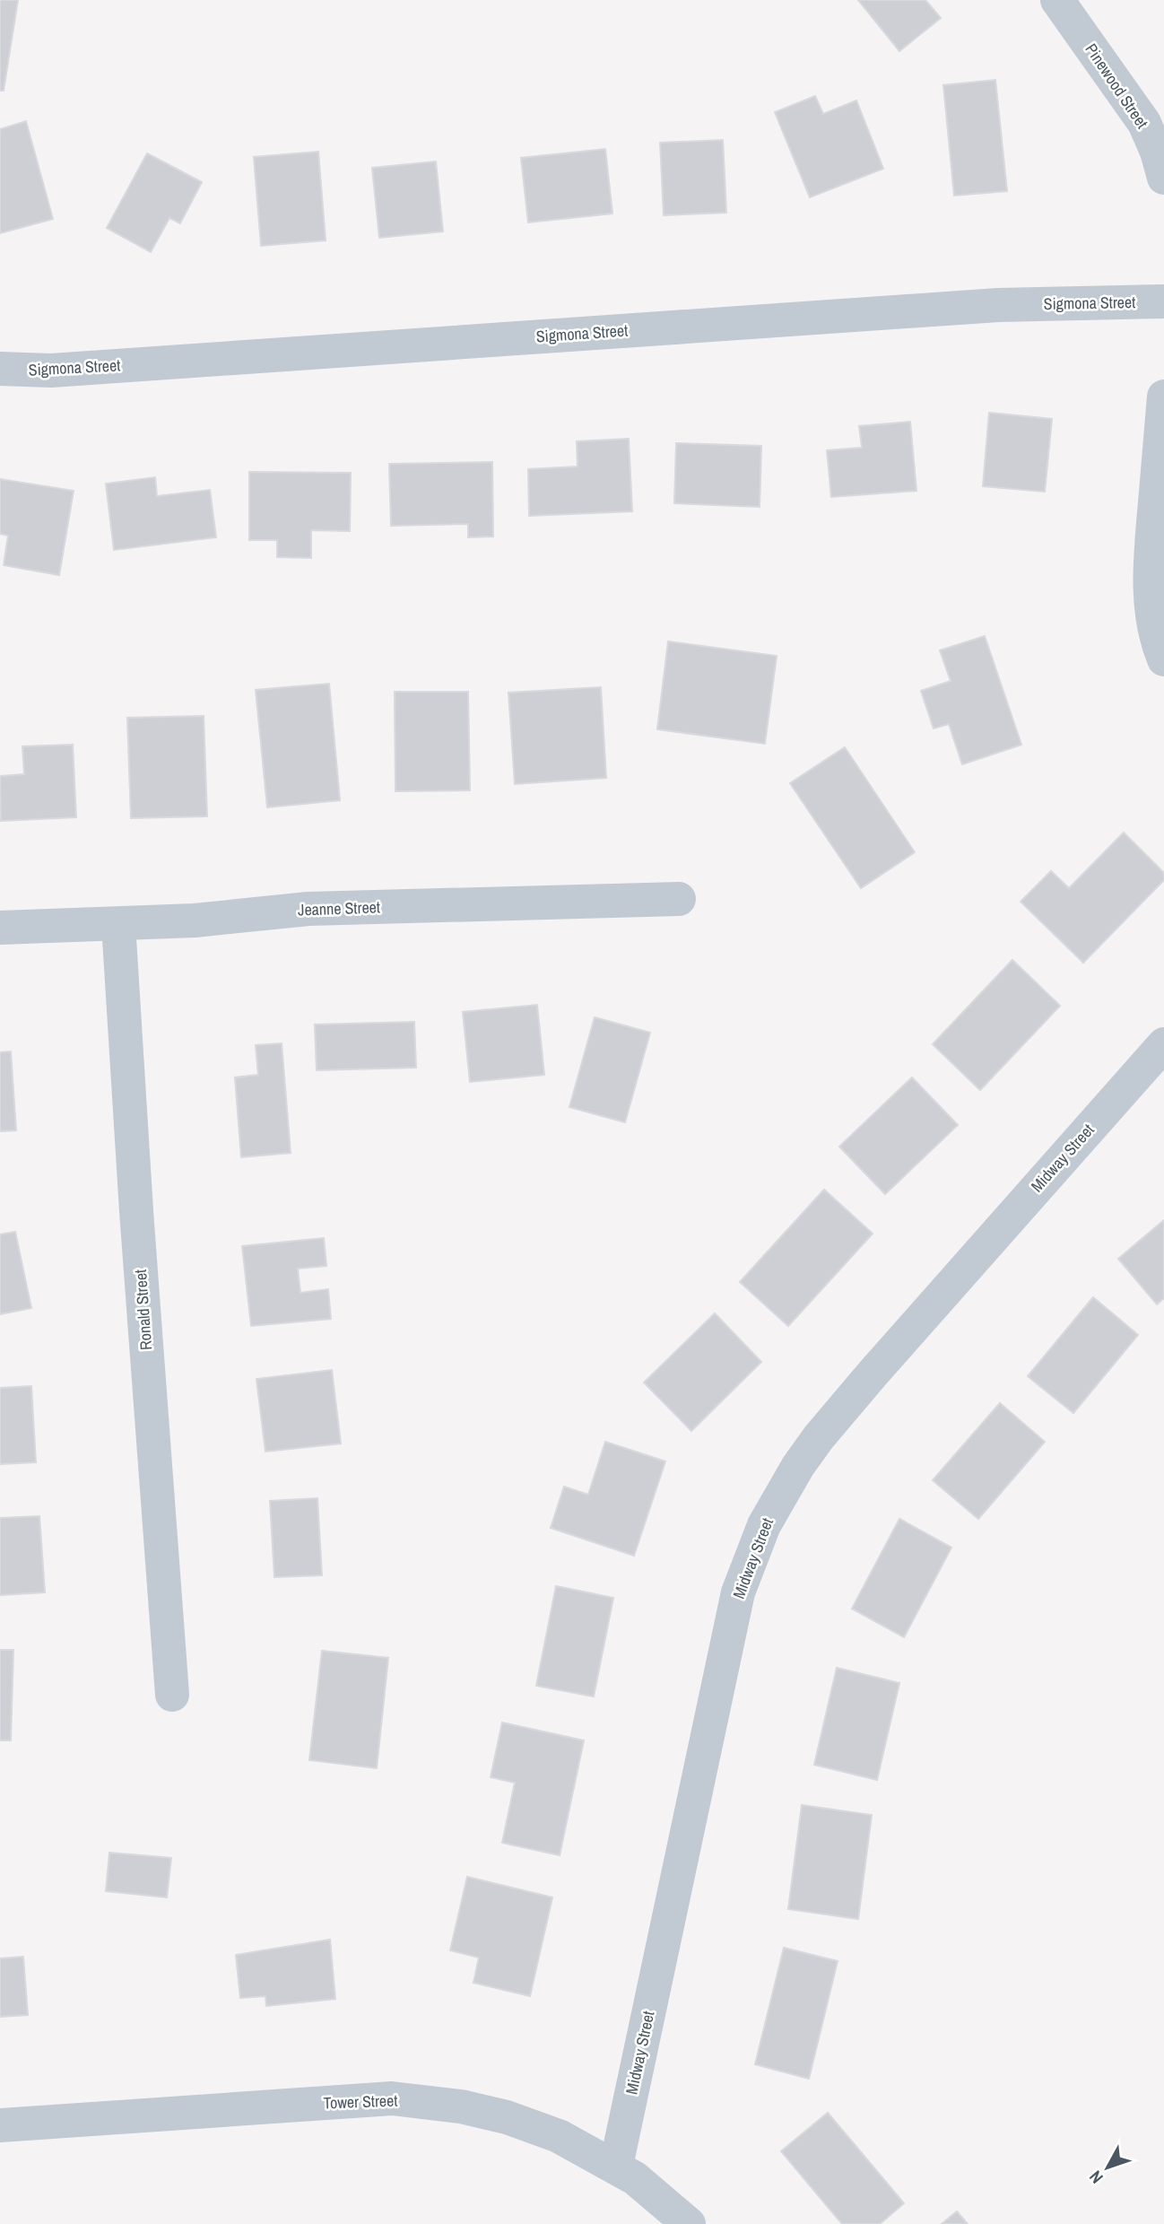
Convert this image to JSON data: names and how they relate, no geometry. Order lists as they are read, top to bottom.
{
  "streets": {
    "street": [
      "Pinewood Street",
      "Sigmona Street",
      "Jeanne Street",
      "Midway Street",
      "Ronald Street",
      "Tower Street"
    ]
  },
  "crossings": [
    ["Jeanne Street", "Ronald Street"],
    ["Midway Street", "Tower Street"]
  ],
  "north": "bottom left"
}
